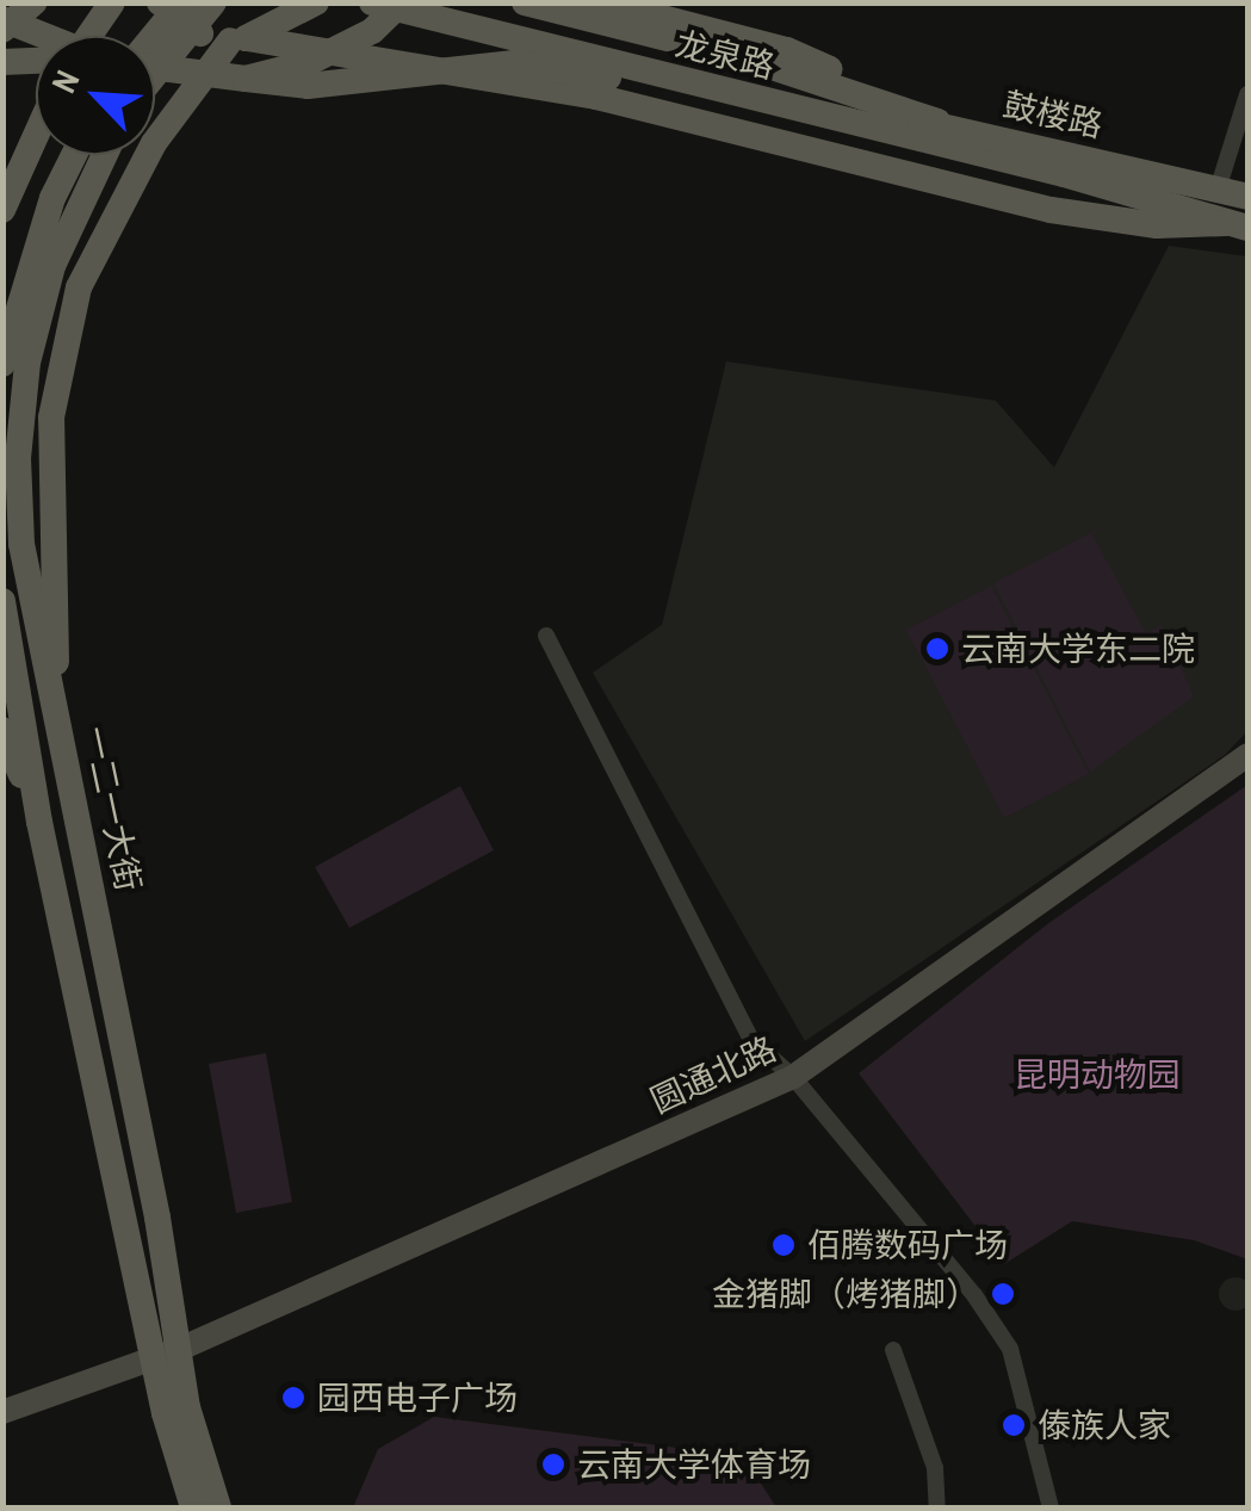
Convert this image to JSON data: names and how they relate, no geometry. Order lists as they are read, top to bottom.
{
  "streets": {
    "main road": [
      "龙泉路",
      "鼓楼路",
      "一二一大街",
      "圆通北路"
    ]
  },
  "crossings": [
    ["龙泉路", "鼓楼路"],
    ["一二一大街", "圆通北路"]
  ],
  "parks": ["昆明动物园"],
  "places": [
    "云南大学东二院",
    "佰腾数码广场",
    "金猪脚（烤猪脚）",
    "园西电子广场",
    "傣族人家",
    "云南大学体育场"
  ],
  "north": "top left"
}
